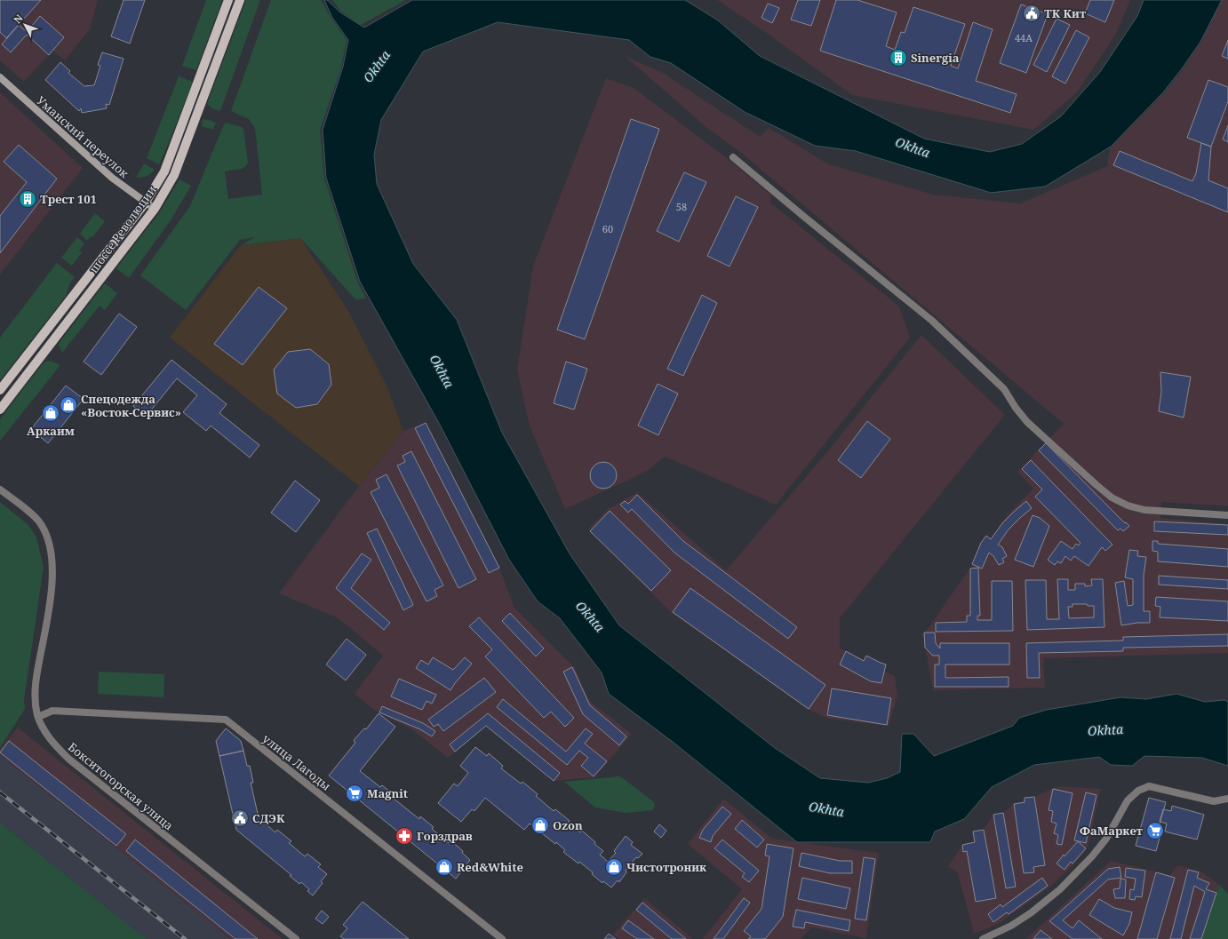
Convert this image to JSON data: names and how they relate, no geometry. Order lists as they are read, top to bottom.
{
  "streets": {
    "main road": ["шоссе Революции"],
    "street": ["Уманский переулок", "улица Лагоды", "Бокситогорская улица"]
  },
  "crossings": [
    ["Уманский переулок", "шоссе Революции"],
    ["улица Лагоды", "Бокситогорская улица"]
  ],
  "water": ["Okhta"],
  "places": {
    "public building": ["ТК Кит", "СДЭК"],
    "building": ["Sinergia", "Трест 101"],
    "shop": [
      "Спецодежда «Восток-Сервис»",
      "Аркаим",
      "Ozon",
      "Red&White",
      "Чистотроник"
    ],
    "supermarket": ["Magnit", "ФаМаркет"],
    "pharmacy": ["Горздрав"]
  },
  "house_numbers": ["44А", "58", "60"],
  "north": "top left"
}
